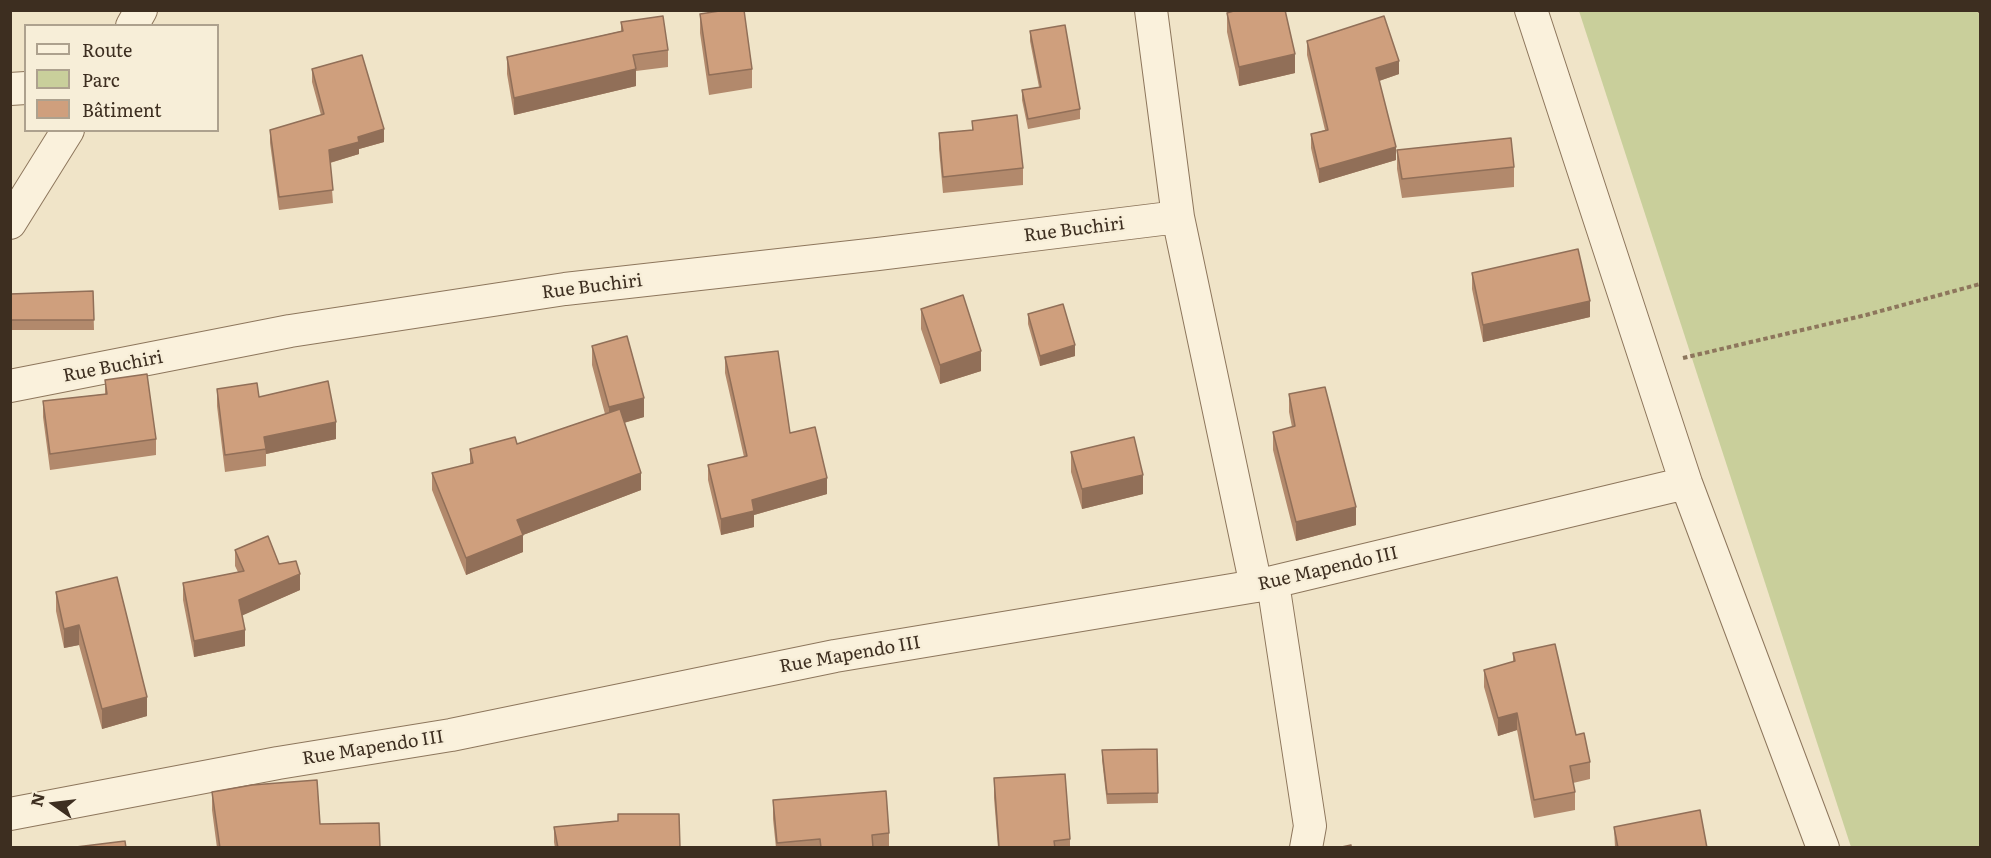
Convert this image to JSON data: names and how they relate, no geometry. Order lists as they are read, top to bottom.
{
  "streets": {
    "street": ["Rue Buchiri", "Rue Mapendo III"]
  },
  "legend": ["Route", "Parc", "Bâtiment"],
  "north": "left"
}
